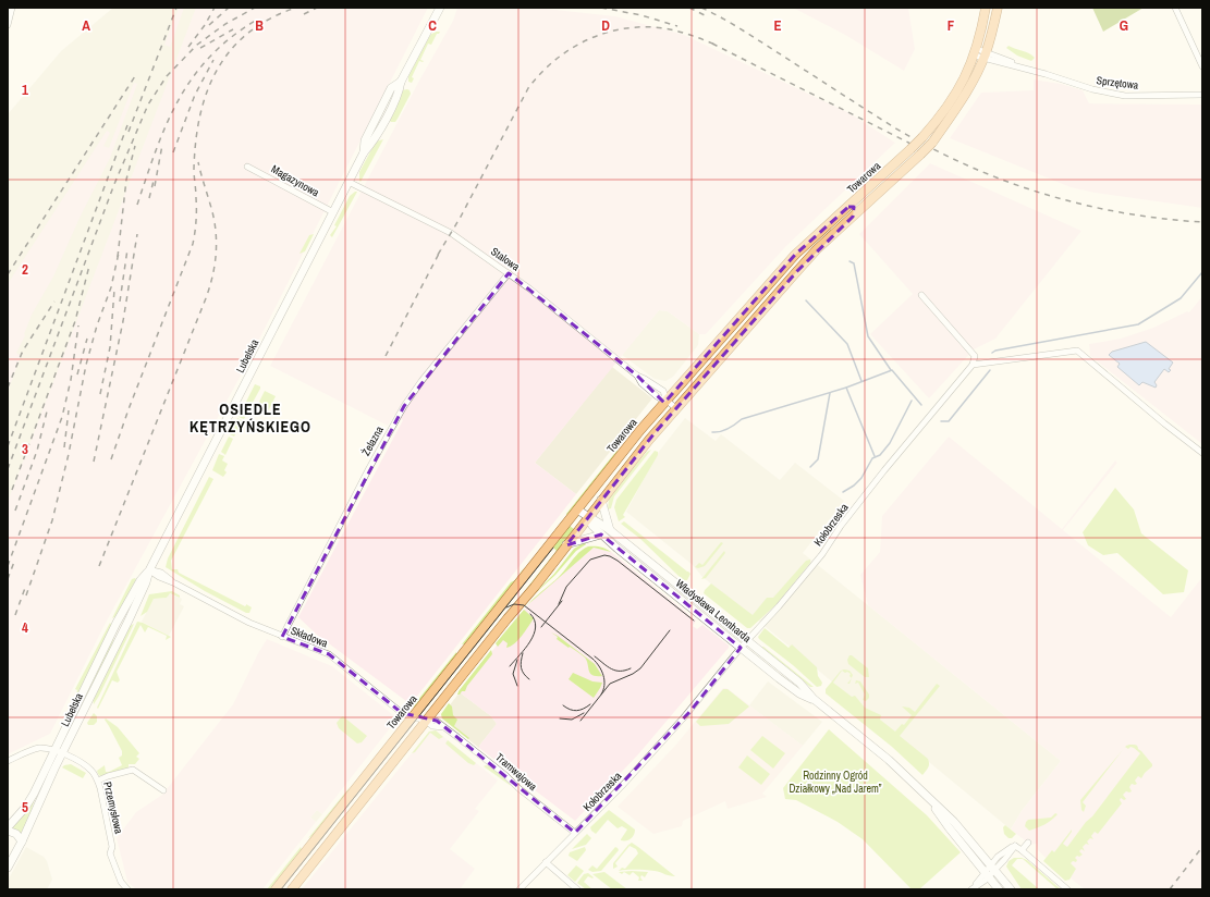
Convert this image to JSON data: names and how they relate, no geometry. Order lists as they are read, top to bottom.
{
  "streets": {
    "main road": ["Towarowa"],
    "street": [
      "Sprzętowa",
      "Magazynowa",
      "Stalowa",
      "Lubelska",
      "Żelazna",
      "Kołobrzeska",
      "Władysława Leonharda",
      "Składowa",
      "Tramwajowa",
      "Przemysłowa"
    ]
  },
  "crossings": [
    ["Sprzętowa", "Towarowa"],
    ["Towarowa", "Stalowa"],
    ["Towarowa", "Władysława Leonharda"],
    ["Towarowa", "Składowa"],
    ["Towarowa", "Tramwajowa"],
    ["Magazynowa", "Lubelska"],
    ["Stalowa", "Lubelska"],
    ["Stalowa", "Żelazna"],
    ["Lubelska", "Składowa"],
    ["Lubelska", "Przemysłowa"],
    ["Żelazna", "Składowa"],
    ["Kołobrzeska", "Władysława Leonharda"],
    ["Kołobrzeska", "Tramwajowa"],
    ["Składowa", "Tramwajowa"]
  ],
  "districts": ["OSIEDLE KĘTRZYŃSKIEGO"],
  "parks": ["Rodzinny Ogród Działkowy „Nad Jarem”"],
  "grid": {
    "columns": [
      "A",
      "B",
      "C",
      "D",
      "E",
      "F",
      "G"
    ],
    "rows": [
      "1",
      "2",
      "3",
      "4",
      "5"
    ]
  }
}
